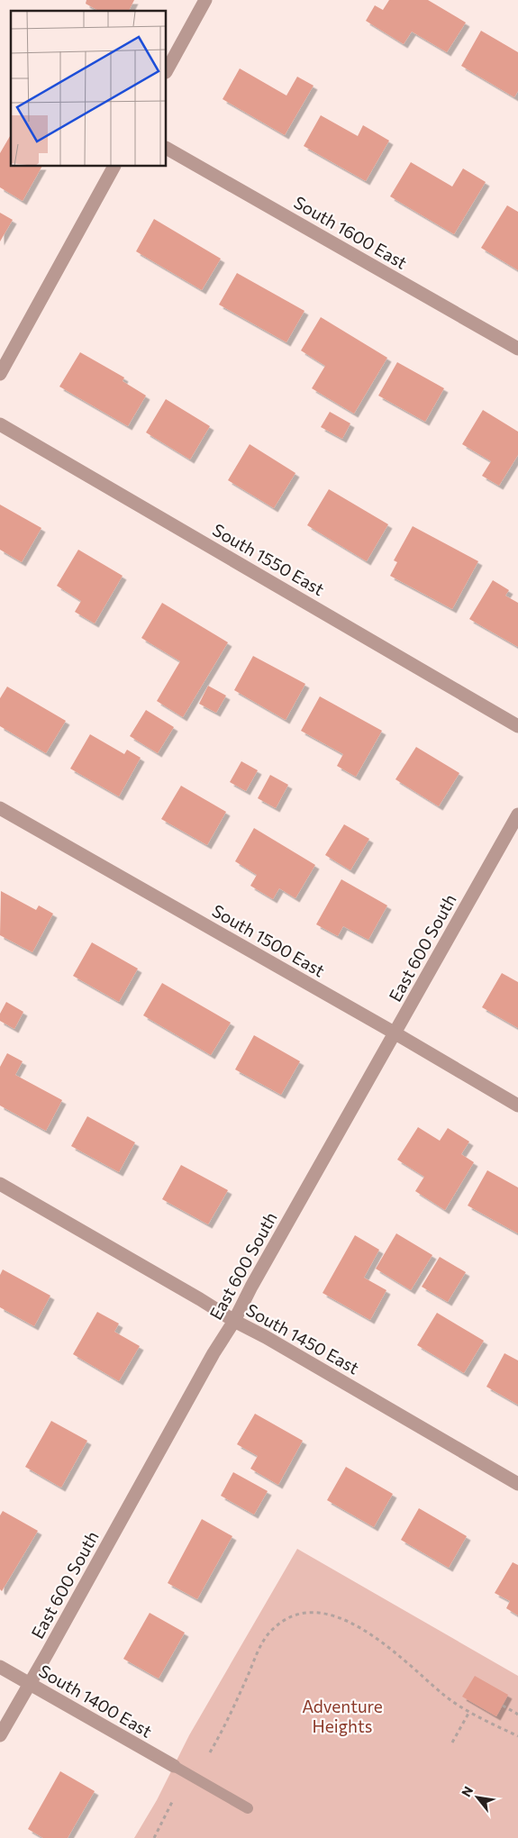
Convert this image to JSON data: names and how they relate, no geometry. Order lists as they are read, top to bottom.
{
  "streets": {
    "street": [
      "South 1600 East",
      "South 1550 East",
      "South 1500 East",
      "East 600 South",
      "South 1450 East",
      "South 1400 East"
    ]
  },
  "crossings": [
    ["South 1500 East", "East 600 South"],
    ["East 600 South", "South 1450 East"],
    ["East 600 South", "South 1400 East"]
  ],
  "parks": ["Adventure Heights"],
  "north": "top left"
}
